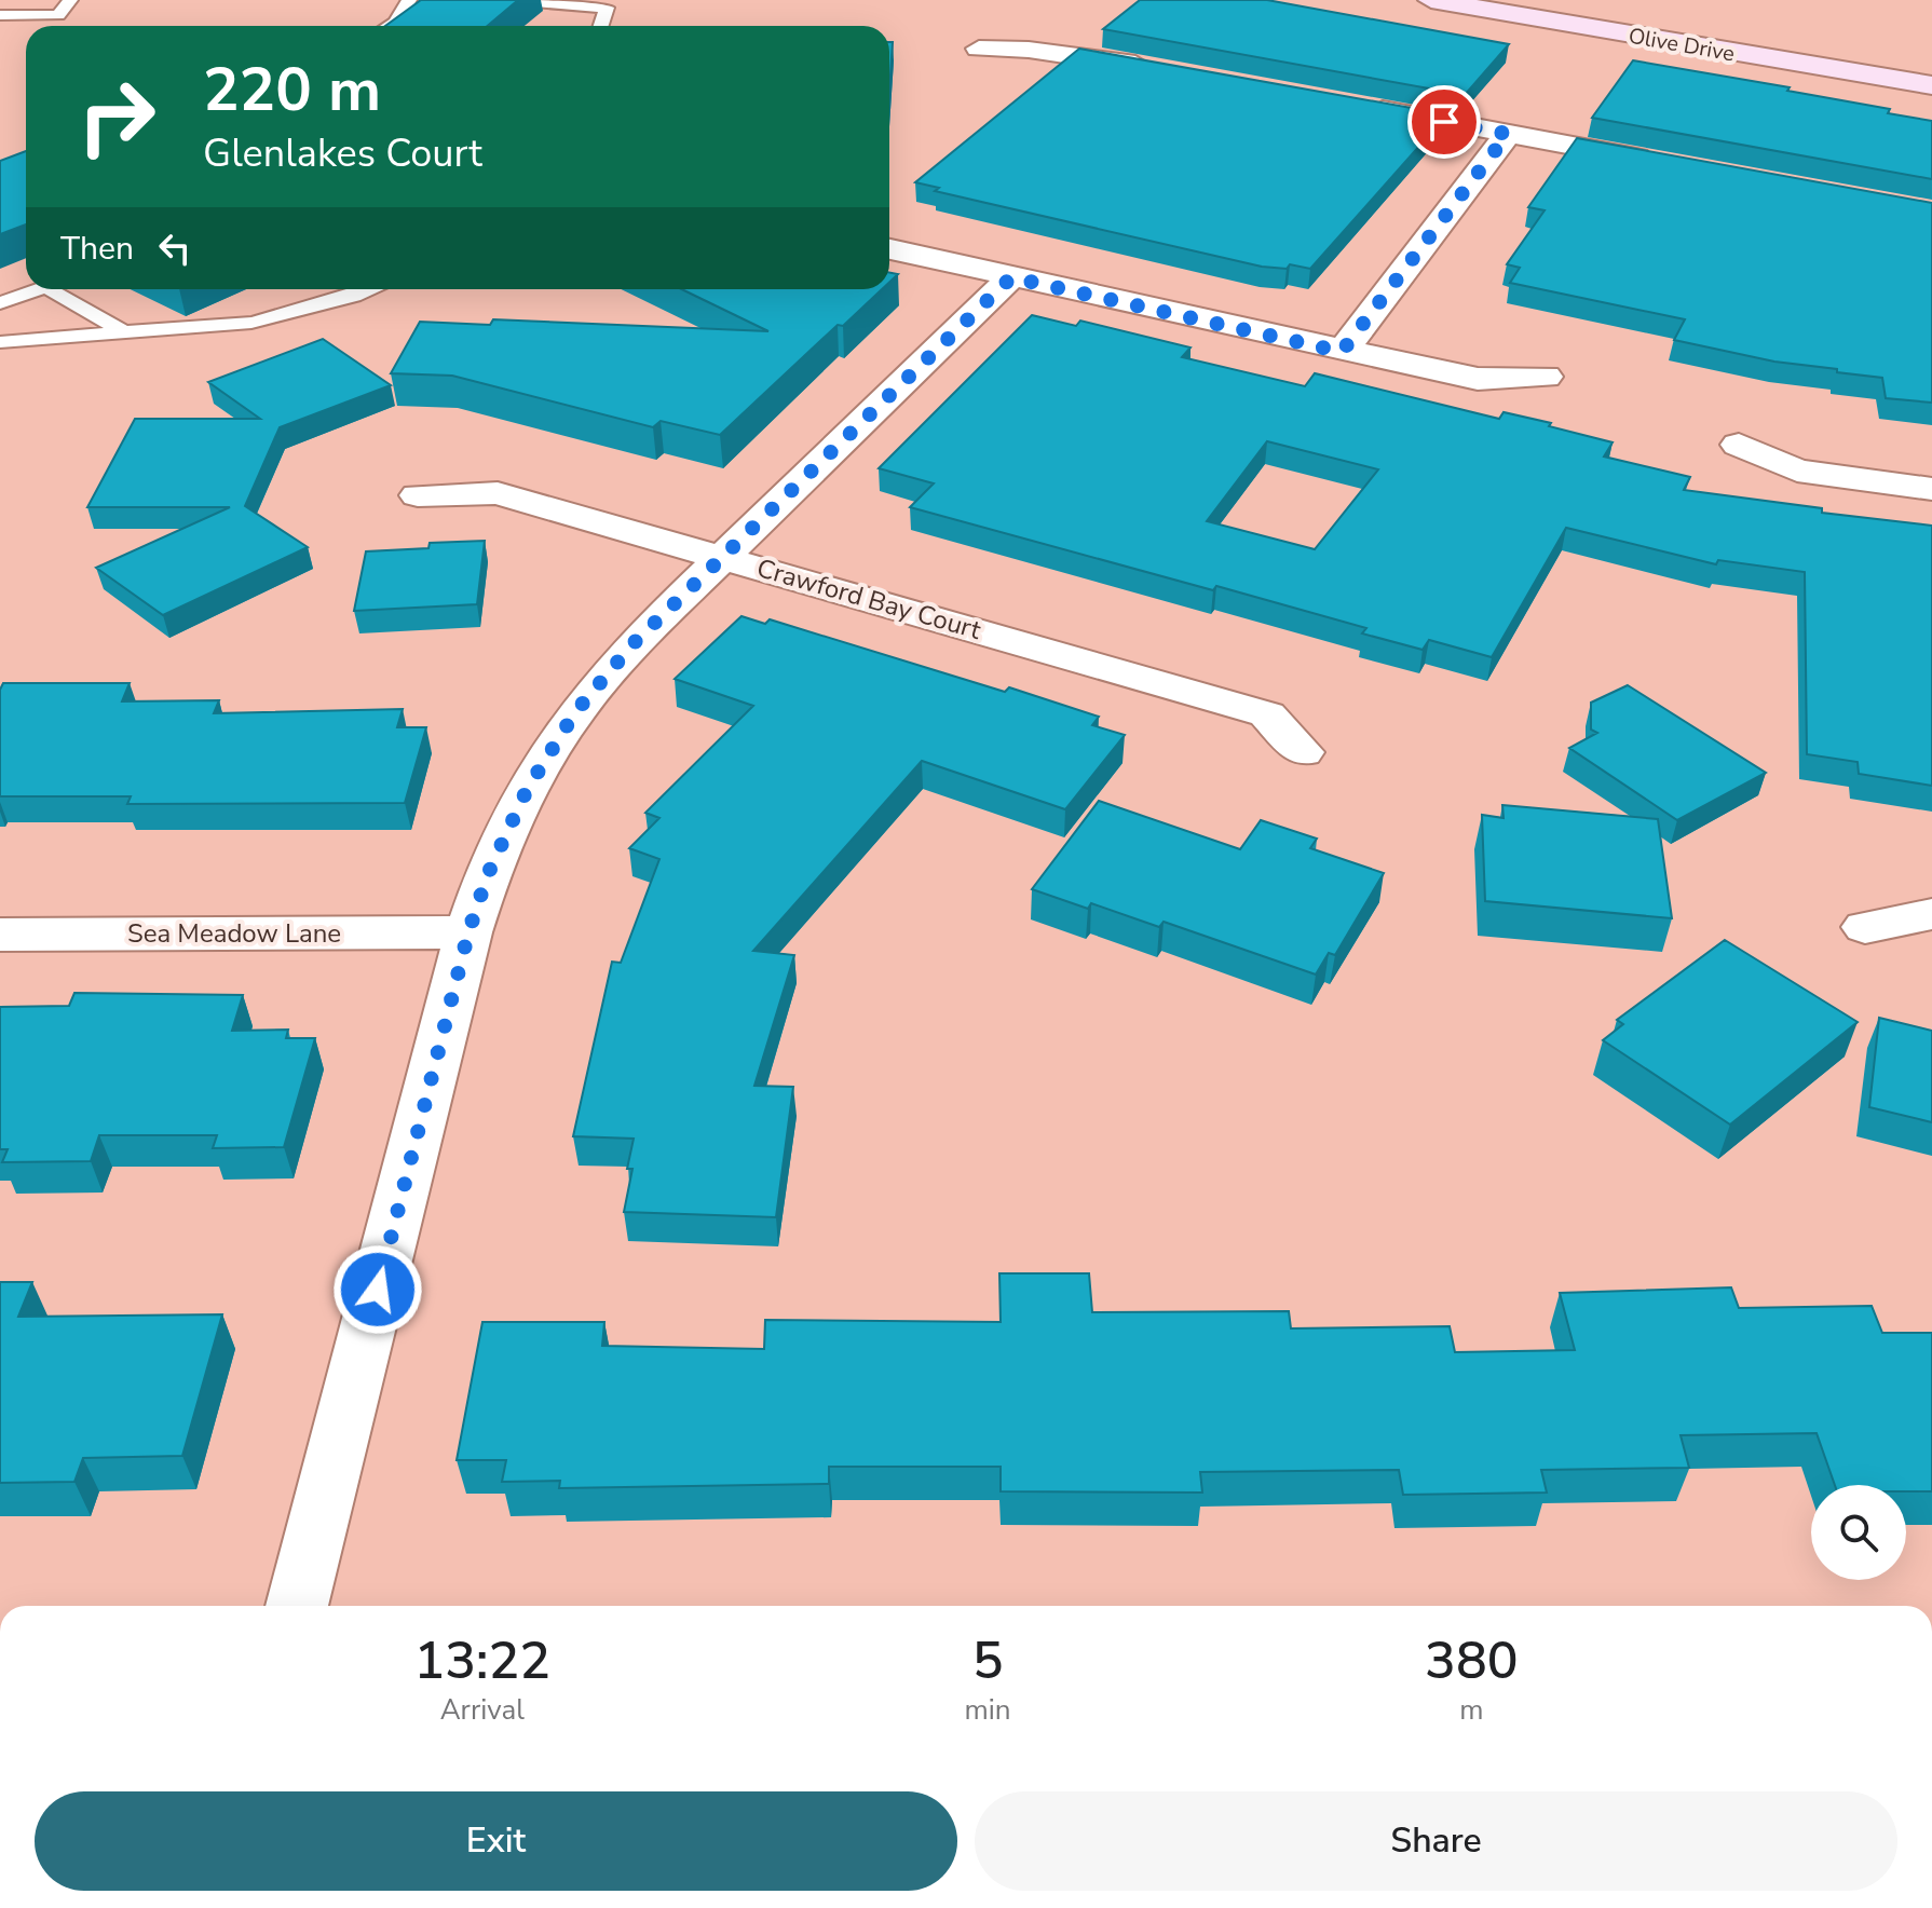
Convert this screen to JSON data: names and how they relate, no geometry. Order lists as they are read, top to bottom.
{
  "streets": {
    "main road": ["Olive Drive"],
    "street": ["Crawford Bay Court", "Sea Meadow Lane"]
  },
  "page": {
    "turn": ["220 m", "Glenlakes Court"],
    "then": "Then",
    "eta": [
      "13:22",
      "Arrival",
      "5",
      "min",
      "380",
      "m"
    ],
    "buttons": ["Exit", "Share"]
  }
}
